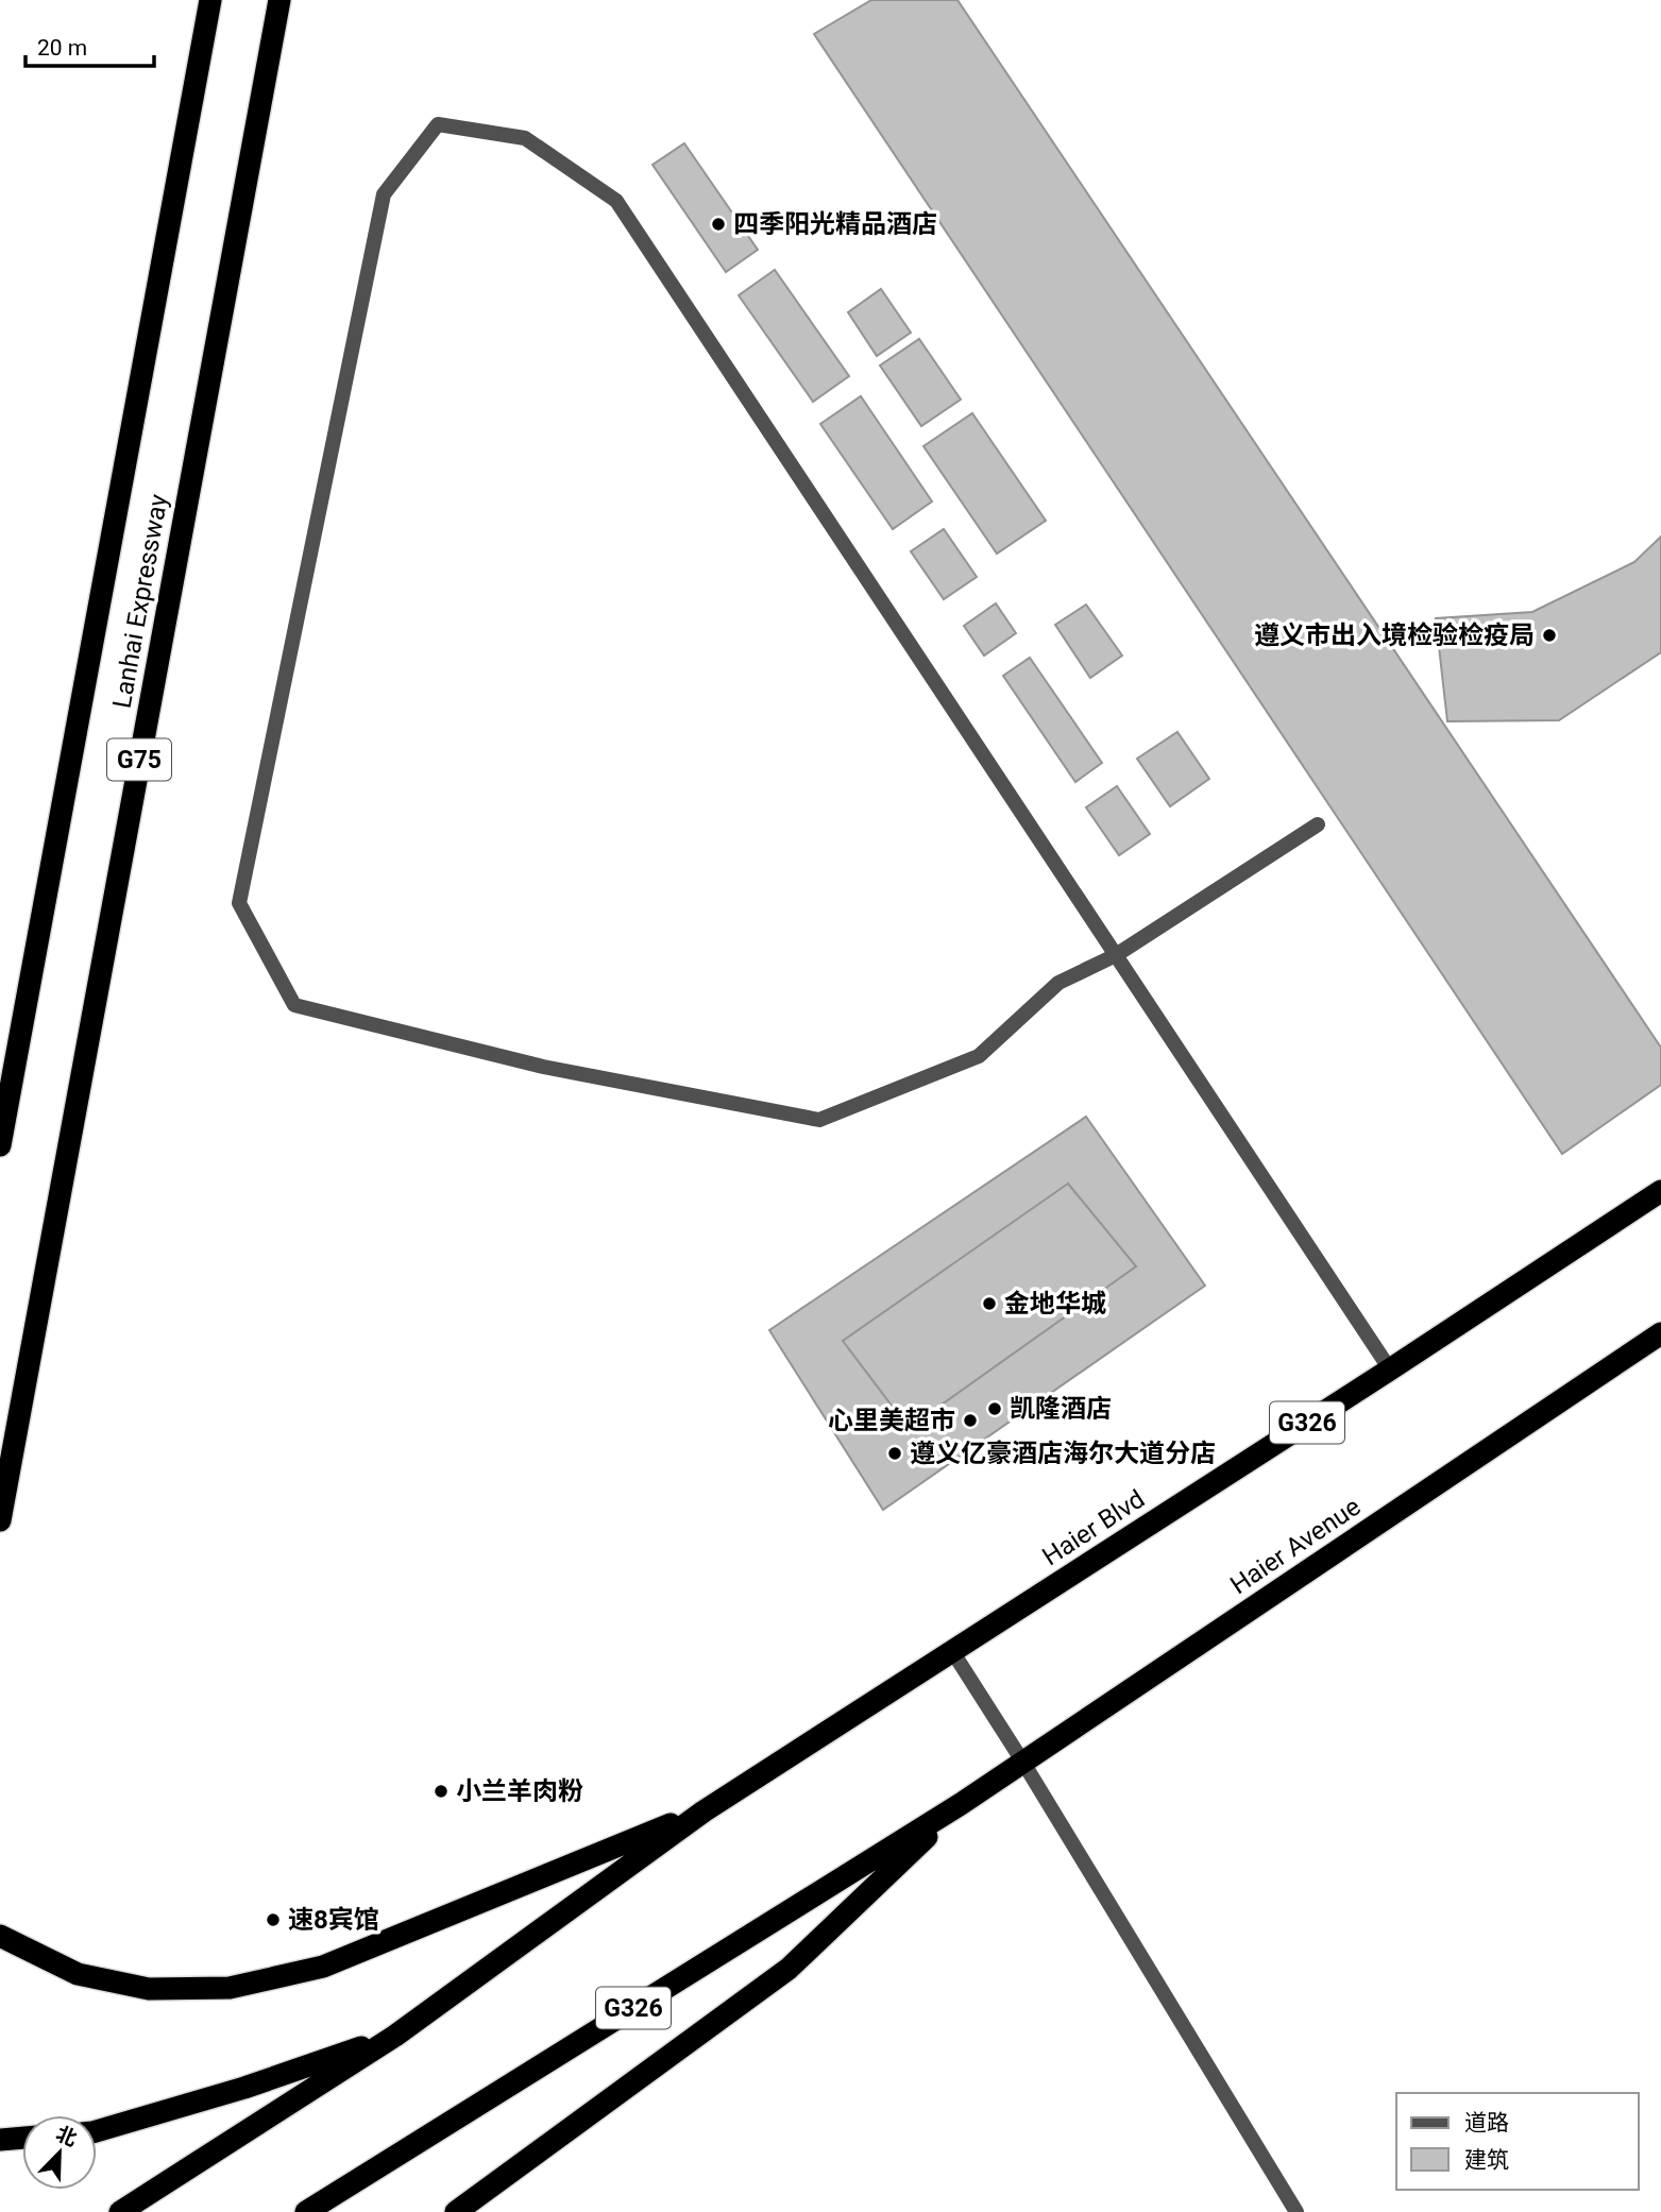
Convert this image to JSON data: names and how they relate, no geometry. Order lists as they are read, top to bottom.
{
  "streets": {
    "highway": [
      "Lanhai Expressway",
      "G75",
      "G326",
      "Haier Blvd",
      "Haier Avenue"
    ]
  },
  "crossings": [
    ["G326", "Haier Blvd"],
    ["G326", "Haier Avenue"]
  ],
  "places": [
    "四季阳光精品酒店",
    "遵义市出入境检验检疫局",
    "金地华城",
    "凯隆酒店",
    "心里美超市",
    "遵义亿豪酒店海尔大道分店",
    "小兰羊肉粉",
    "速8宾馆"
  ],
  "legend": ["道路", "建筑"],
  "scale_bar": "20 m",
  "north": "top right"
}
